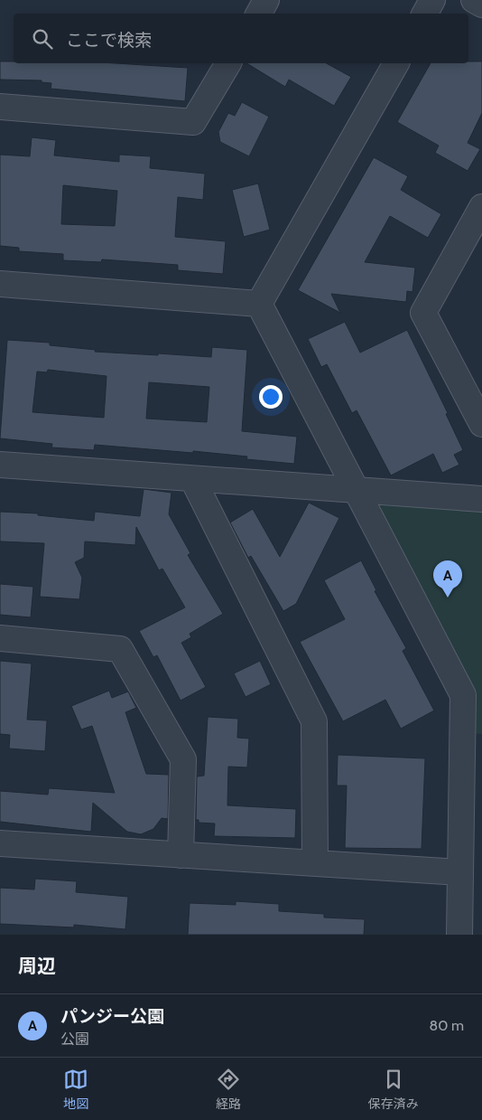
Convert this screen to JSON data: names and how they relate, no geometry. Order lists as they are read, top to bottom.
{
  "page": {
    "search": "ここで検索",
    "pins": "A",
    "heading": "周辺",
    "list": [
      {
        "mark": "A",
        "name": "パンジー公園",
        "note": "公園",
        "value": "80 m"
      }
    ],
    "nav": ["地図", "経路", "保存済み"]
  }
}
